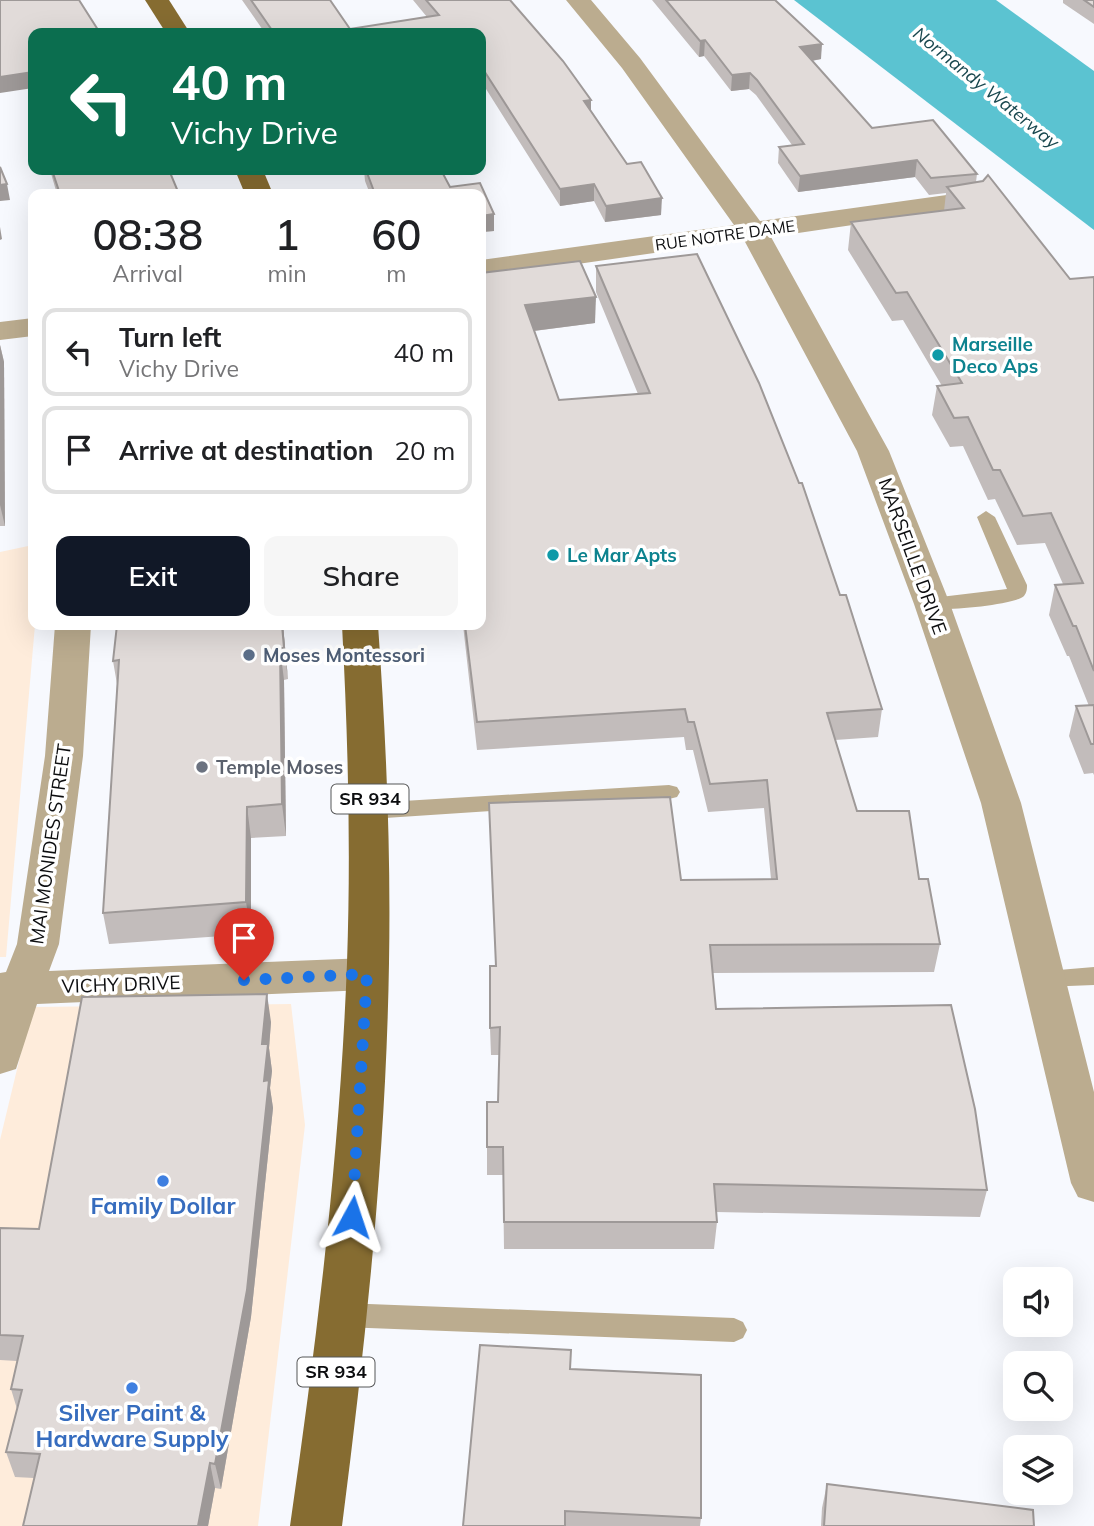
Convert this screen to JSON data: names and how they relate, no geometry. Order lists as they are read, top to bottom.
{
  "streets": {
    "main road": ["SR 934"],
    "street": [
      "RUE NOTRE DAME",
      "MARSEILLE DRIVE",
      "MAI MONIDES STREET",
      "VICHY DRIVE"
    ]
  },
  "crossings": [
    ["RUE NOTRE DAME", "MARSEILLE DRIVE"],
    ["SR 934", "VICHY DRIVE"],
    ["MAI MONIDES STREET", "VICHY DRIVE"]
  ],
  "water": ["Normandy Waterway"],
  "places": [
    "Marseille Deco Aps",
    "Le Mar Apts",
    "Moses Montessori",
    "Temple Moses",
    "Family Dollar",
    "Silver Paint & Hardware Supply"
  ],
  "page": {
    "turn": ["40 m", "Vichy Drive"],
    "eta": [
      "08:38",
      "Arrival",
      "1",
      "min",
      "60",
      "m"
    ],
    "list": [
      {
        "name": "Turn left",
        "note": "Vichy Drive",
        "value": "40 m"
      },
      {
        "name": "Arrive at destination",
        "value": "20 m"
      }
    ],
    "buttons": ["Exit", "Share"]
  }
}
